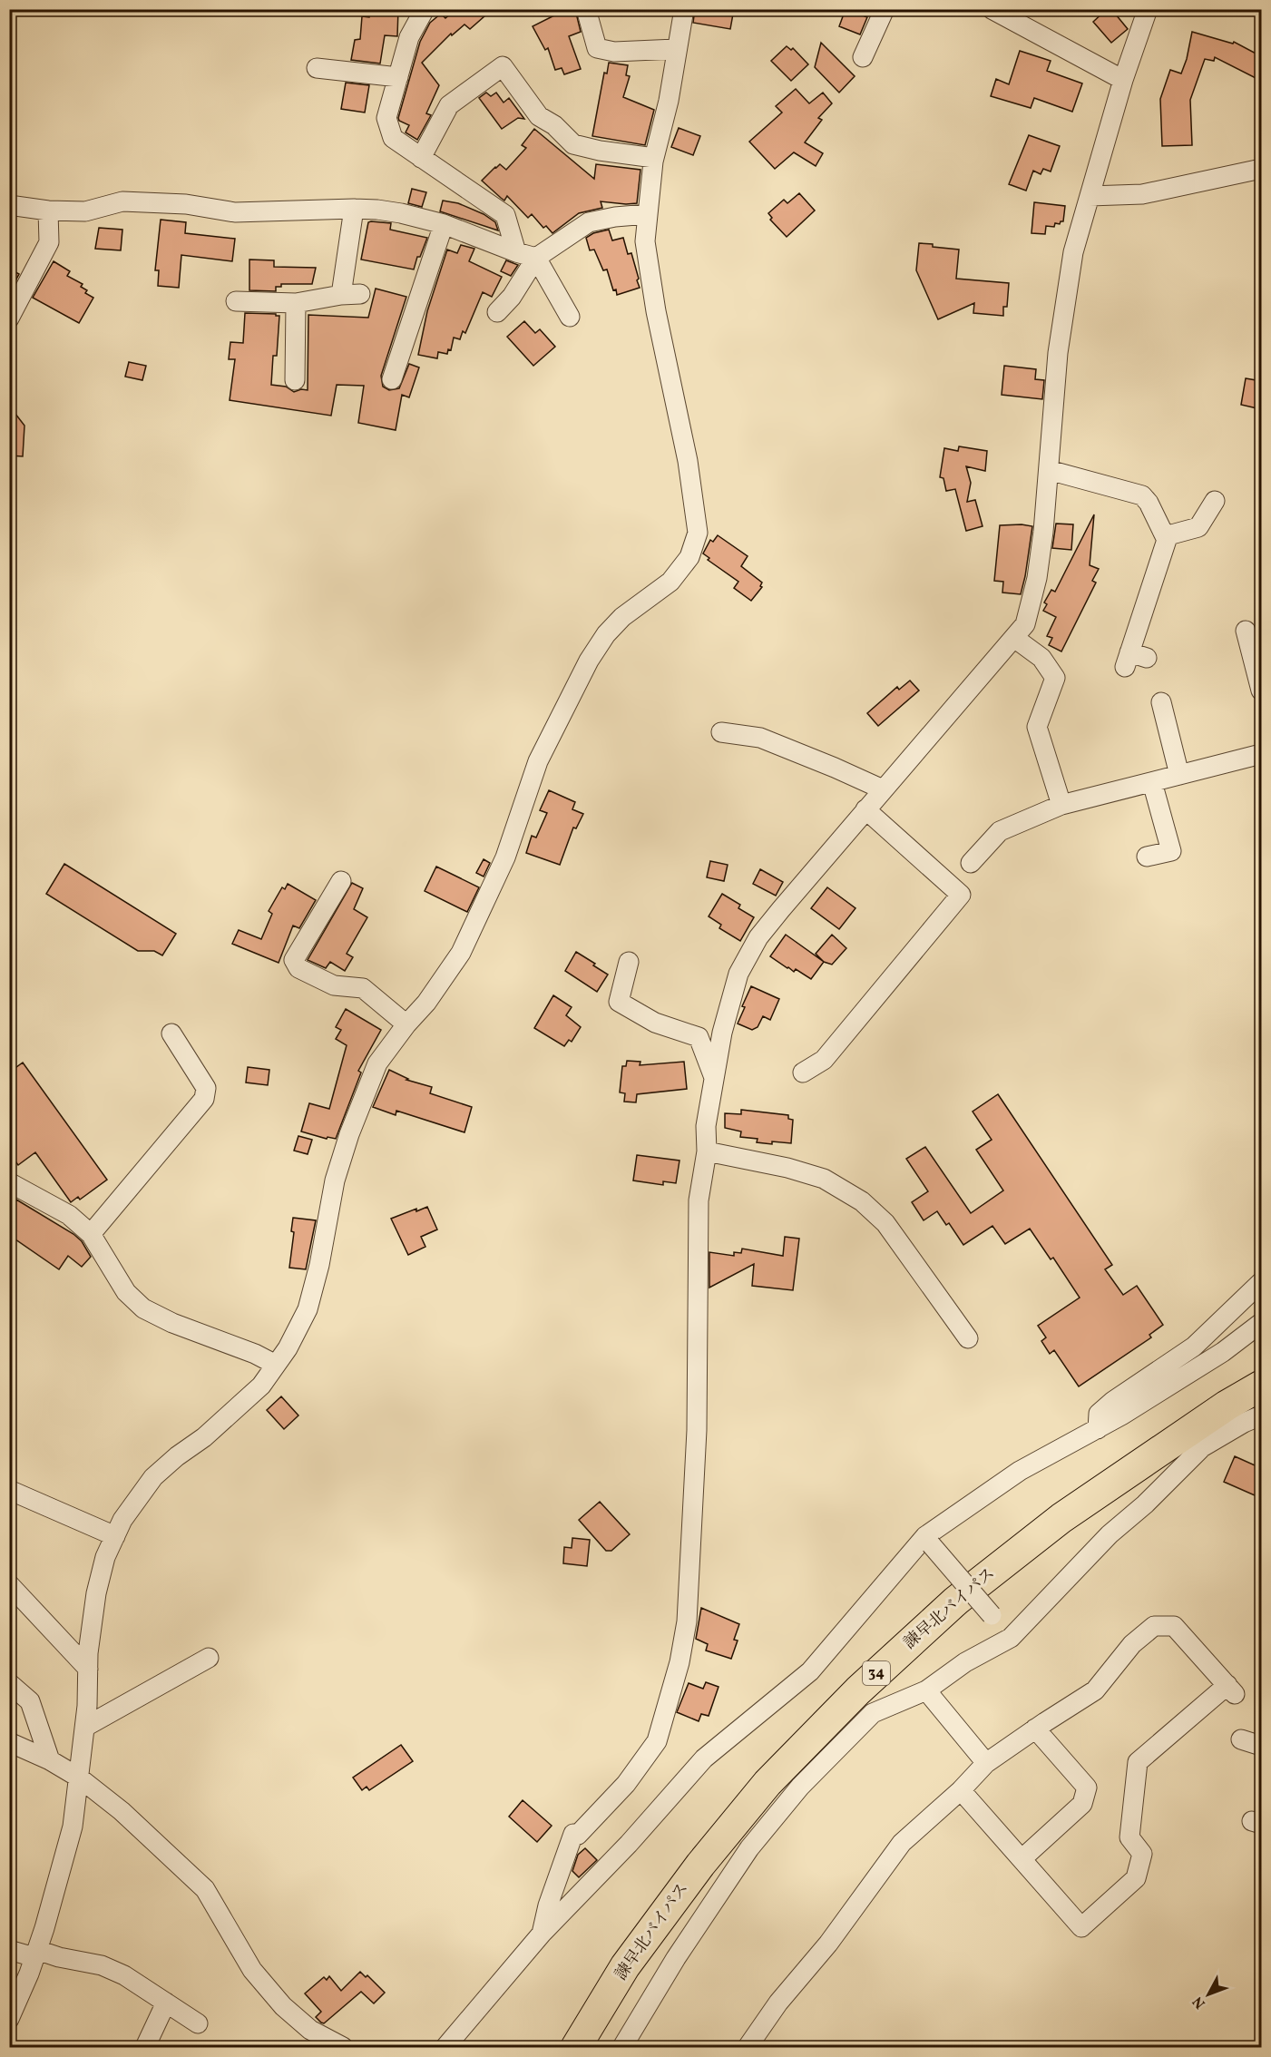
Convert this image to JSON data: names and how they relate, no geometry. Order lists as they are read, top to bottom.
{
  "streets": {
    "highway": ["諫早北バイパス", "34"]
  },
  "north": "bottom left"
}
